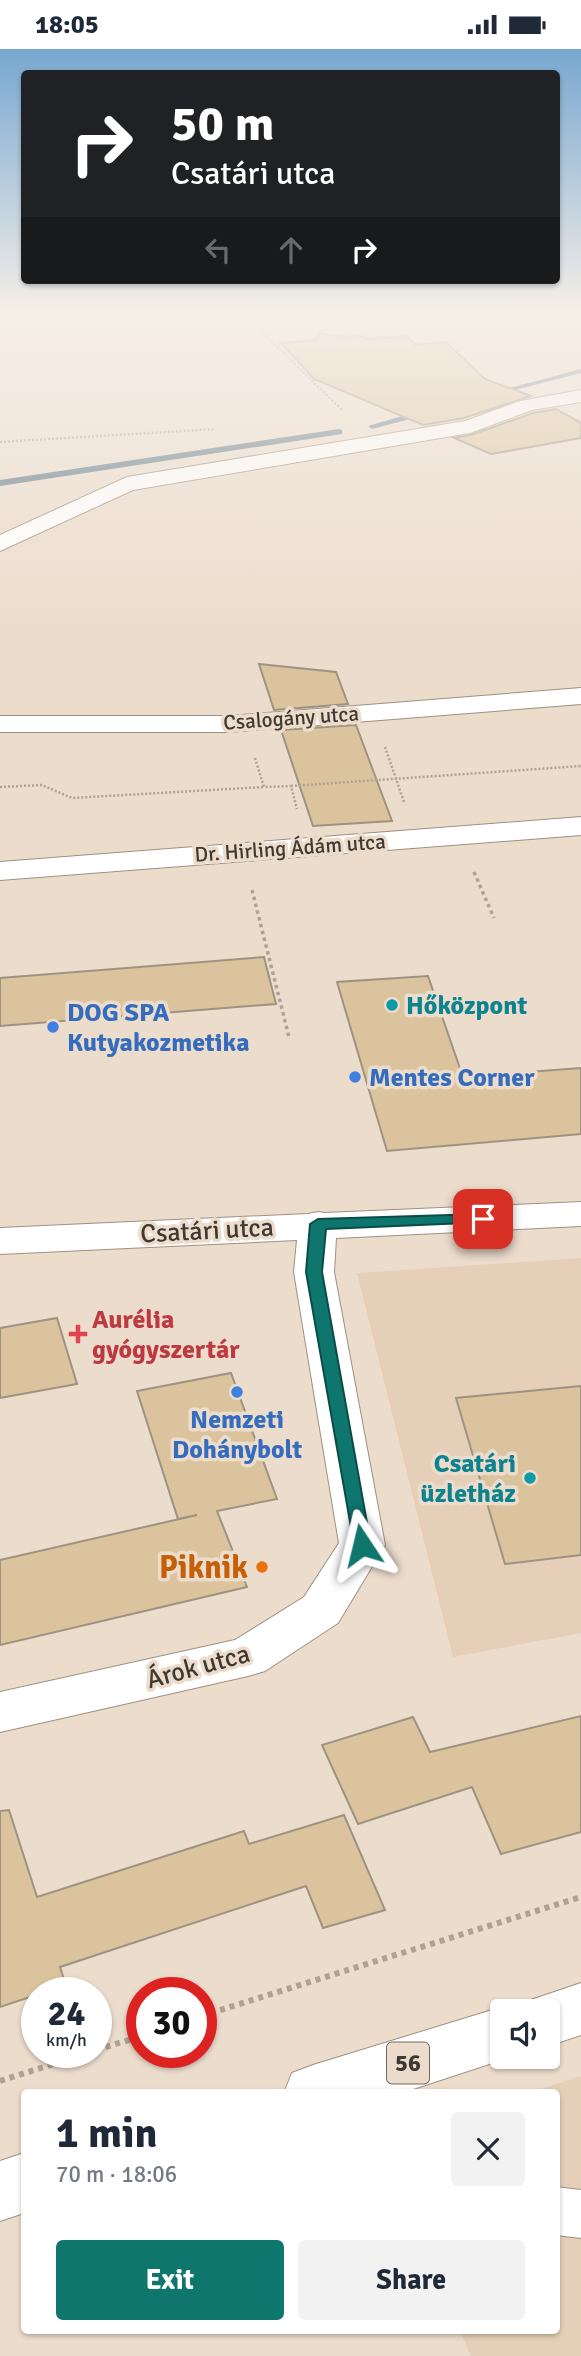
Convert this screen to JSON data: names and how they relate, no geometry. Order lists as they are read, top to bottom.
{
  "streets": {
    "street": [
      "Csalogány utca",
      "Dr. Hirling Ádám utca",
      "Csatári utca",
      "Árok utca",
      "56"
    ]
  },
  "crossings": [
    ["Csatári utca", "Árok utca"]
  ],
  "places": {
    "other": [
      "Hőközpont",
      "DOG SPA Kutyakozmetika",
      "Mentes Corner",
      "Nemzeti Dohánybolt",
      "Csatári üzletház",
      "Piknik"
    ],
    "health": ["Aurélia gyógyszertár"]
  },
  "page": {
    "status": "18:05",
    "turn": ["50 m", "Csatári utca"],
    "speed": "24 km/h",
    "limit": "30",
    "heading": ["1 min", "70 m · 18:06"],
    "buttons": ["Exit", "Share"]
  }
}
